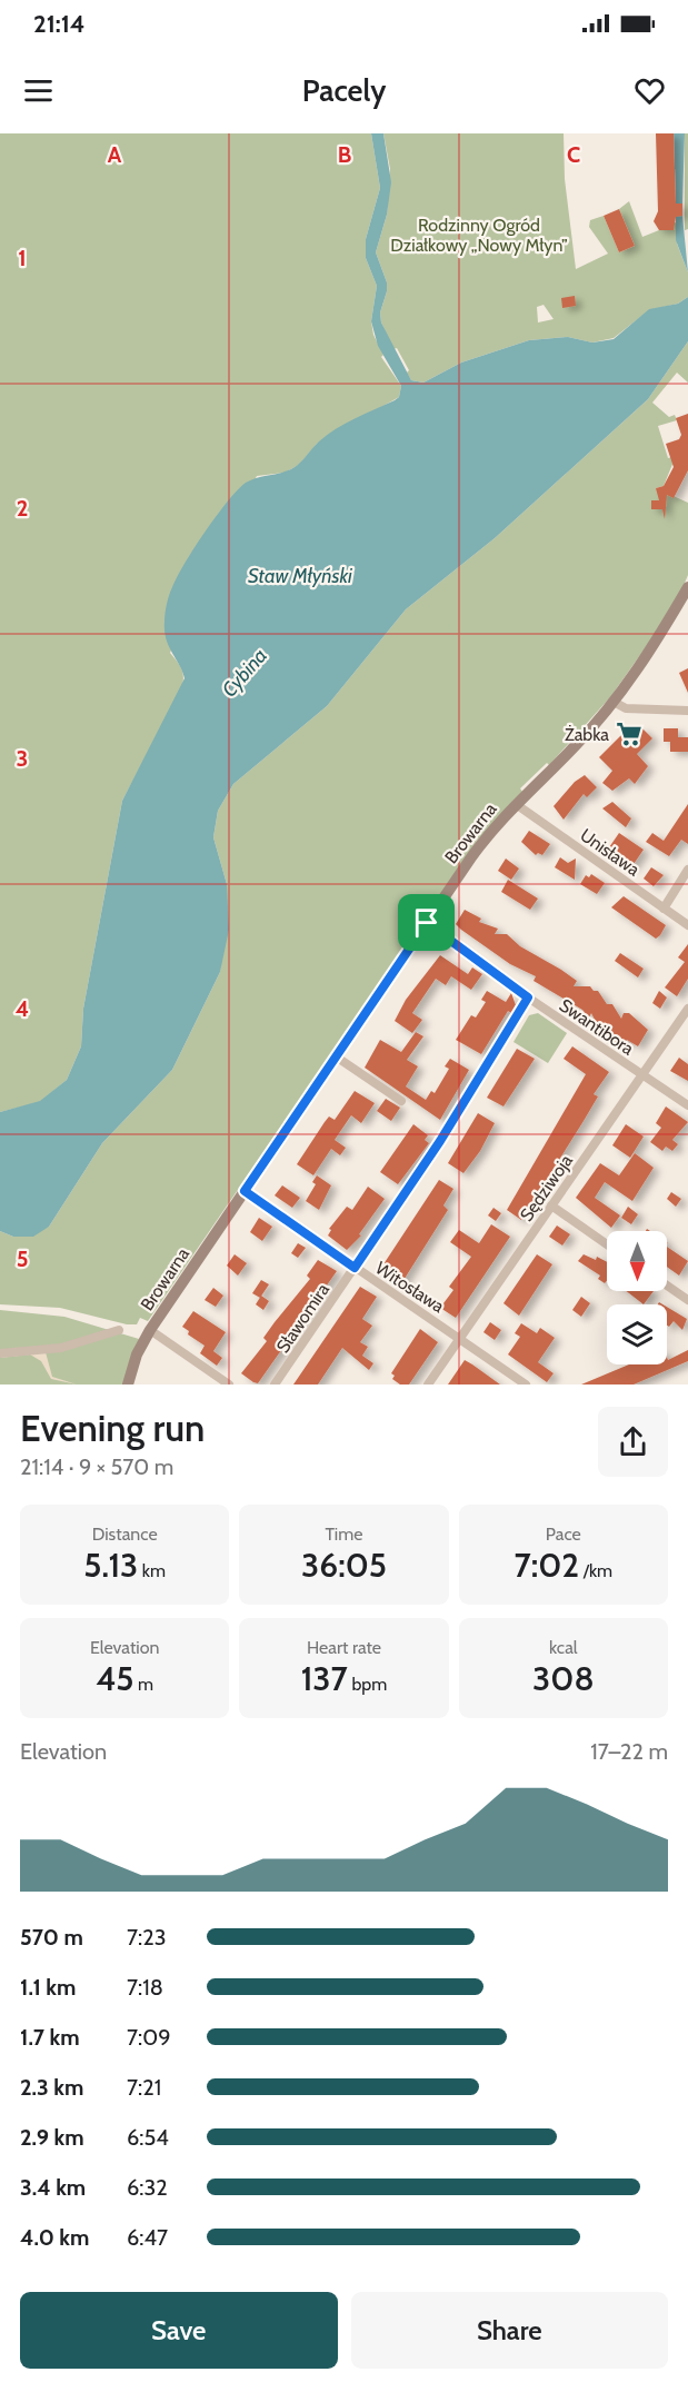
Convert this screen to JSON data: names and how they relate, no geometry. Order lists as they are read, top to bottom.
{
  "streets": {
    "street": [
      "Browarna",
      "Unisława",
      "Swantibora",
      "Sędziwoja",
      "Witosława",
      "Sławomira"
    ]
  },
  "crossings": [
    ["Browarna", "Unisława"],
    ["Browarna", "Swantibora"],
    ["Browarna", "Witosława"],
    ["Swantibora", "Sędziwoja"],
    ["Swantibora", "Sławomira"],
    ["Sędziwoja", "Witosława"],
    ["Witosława", "Sławomira"]
  ],
  "water": ["Staw Młyński", "Cybina"],
  "parks": ["Rodzinny Ogród Działkowy „Nowy Młyn”"],
  "places": {
    "supermarket": ["Żabka"]
  },
  "north": "bottom",
  "page": {
    "status": "21:14",
    "header": "Pacely",
    "heading": ["Evening run", "21:14 · 9 × 570 m"],
    "stats": [
      ["Distance", "5.13 km"],
      ["Time", "36:05"],
      ["Pace", "7:02 /km"],
      ["Elevation", "45 m"],
      ["Heart rate", "137 bpm"],
      ["kcal", "308"]
    ],
    "chart": ["Elevation", "17–22 m"],
    "list": [
      {
        "name": "570 m",
        "note": "7:23"
      },
      {
        "name": "1.1 km",
        "note": "7:18"
      },
      {
        "name": "1.7 km",
        "note": "7:09"
      },
      {
        "name": "2.3 km",
        "note": "7:21"
      },
      {
        "name": "2.9 km",
        "note": "6:54"
      },
      {
        "name": "3.4 km",
        "note": "6:32"
      },
      {
        "name": "4.0 km",
        "note": "6:47"
      }
    ],
    "buttons": ["Save", "Share"]
  },
  "grid": {
    "columns": ["A", "B", "C"],
    "rows": [
      "1",
      "2",
      "3",
      "4",
      "5"
    ]
  }
}
